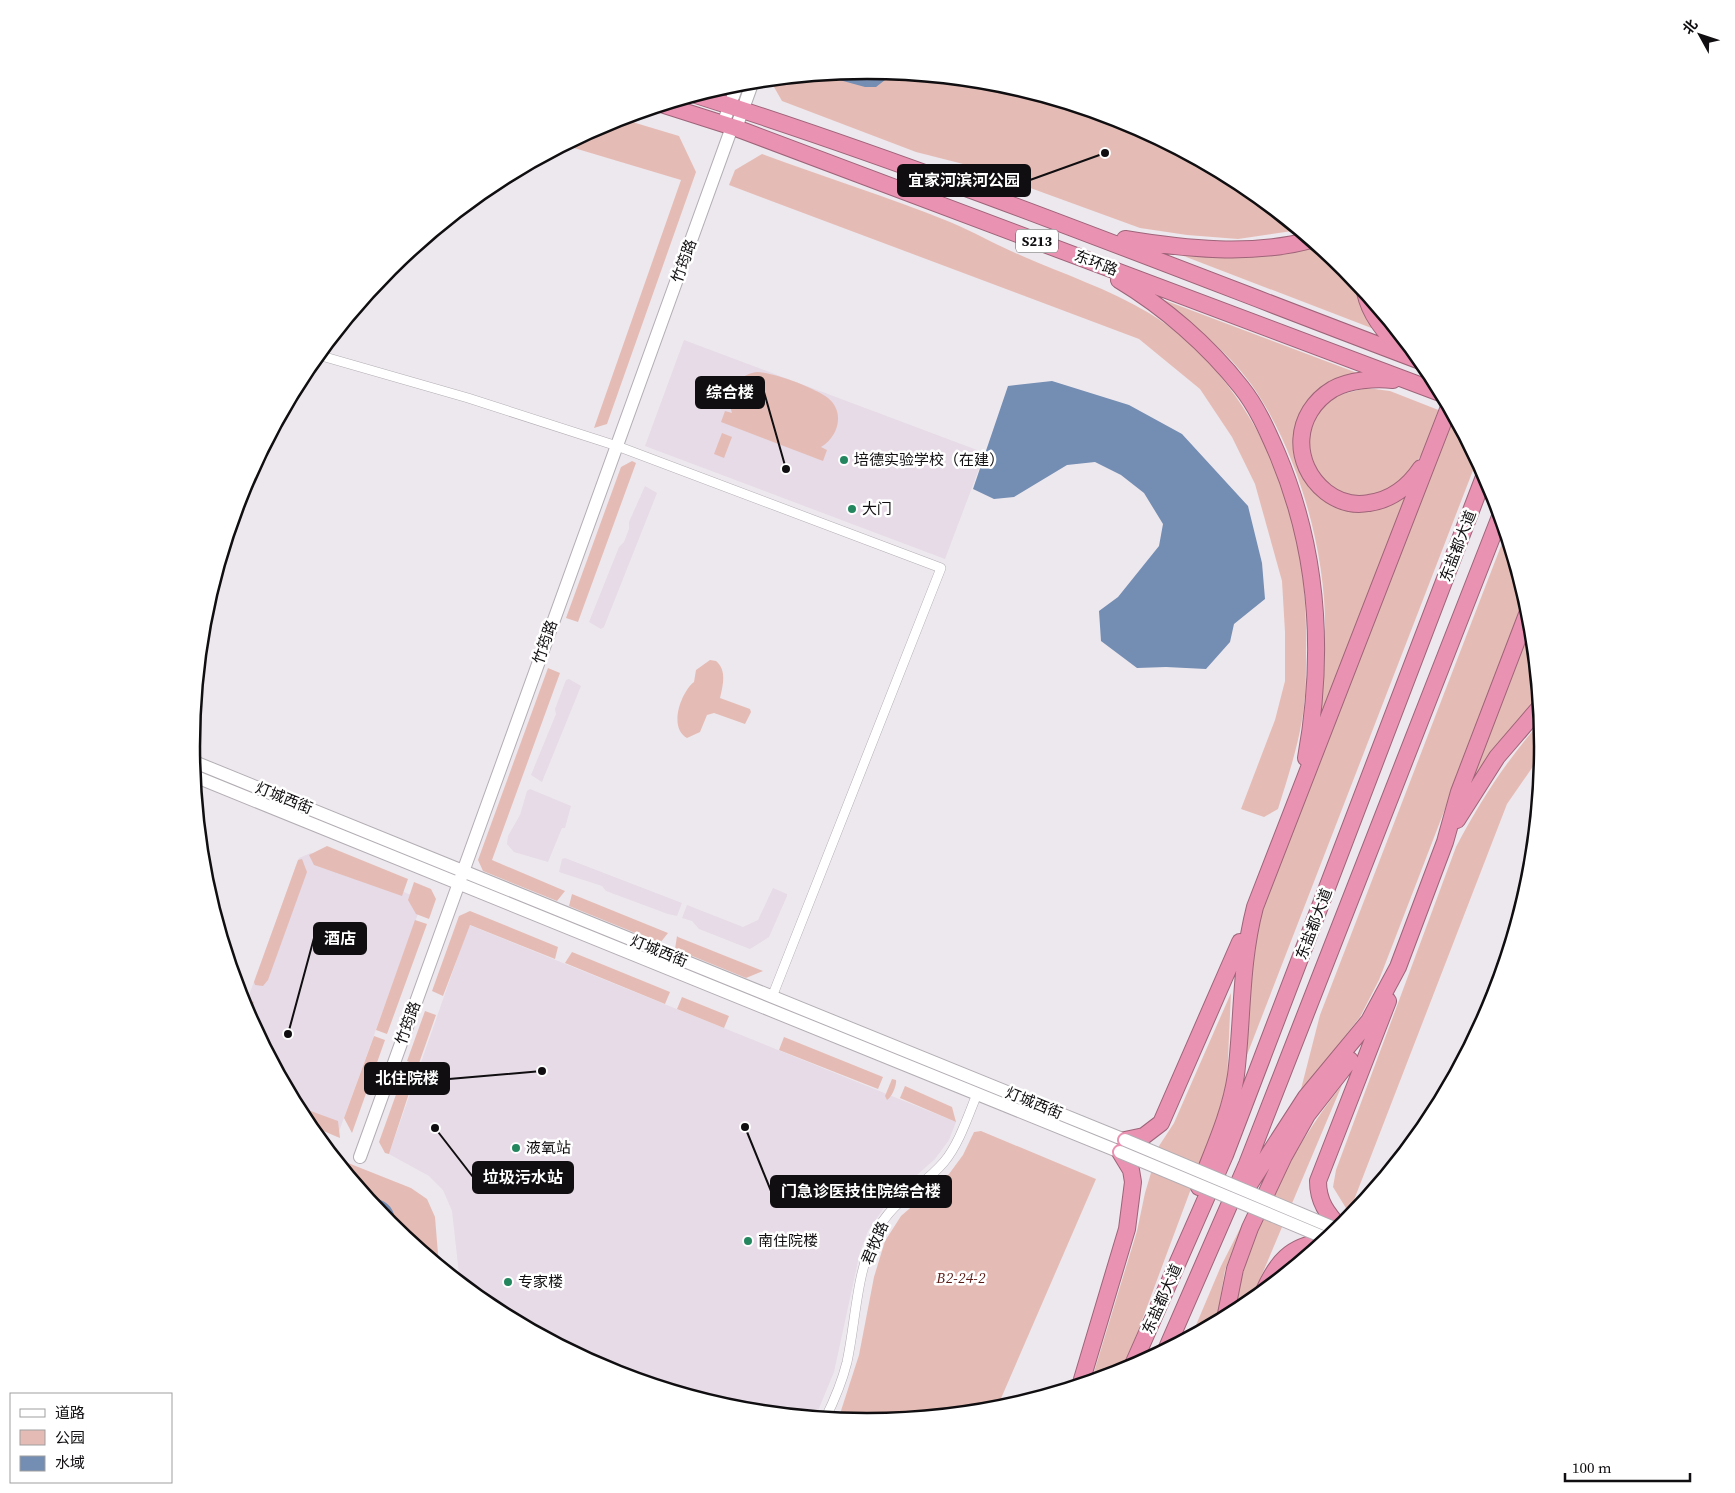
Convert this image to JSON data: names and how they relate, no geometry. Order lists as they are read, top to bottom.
{
  "streets": {
    "highway": ["S213", "东环路", "东盐都大道"],
    "street": ["竹筠路", "灯城西街", "君牧路"]
  },
  "crossings": [
    ["竹筠路", "东环路"],
    ["竹筠路", "灯城西街"],
    ["灯城西街", "君牧路"]
  ],
  "parks": ["B2-24-2"],
  "places": [
    "宜家河滨河公园",
    "培德实验学校（在建）",
    "综合楼",
    "大门",
    "酒店",
    "北住院楼",
    "门急诊医技住院综合楼",
    "垃圾污水站",
    "液氧站",
    "南住院楼",
    "专家楼"
  ],
  "legend": ["道路", "公园", "水域"],
  "scale_bar": "100 m",
  "north": "top left"
}
